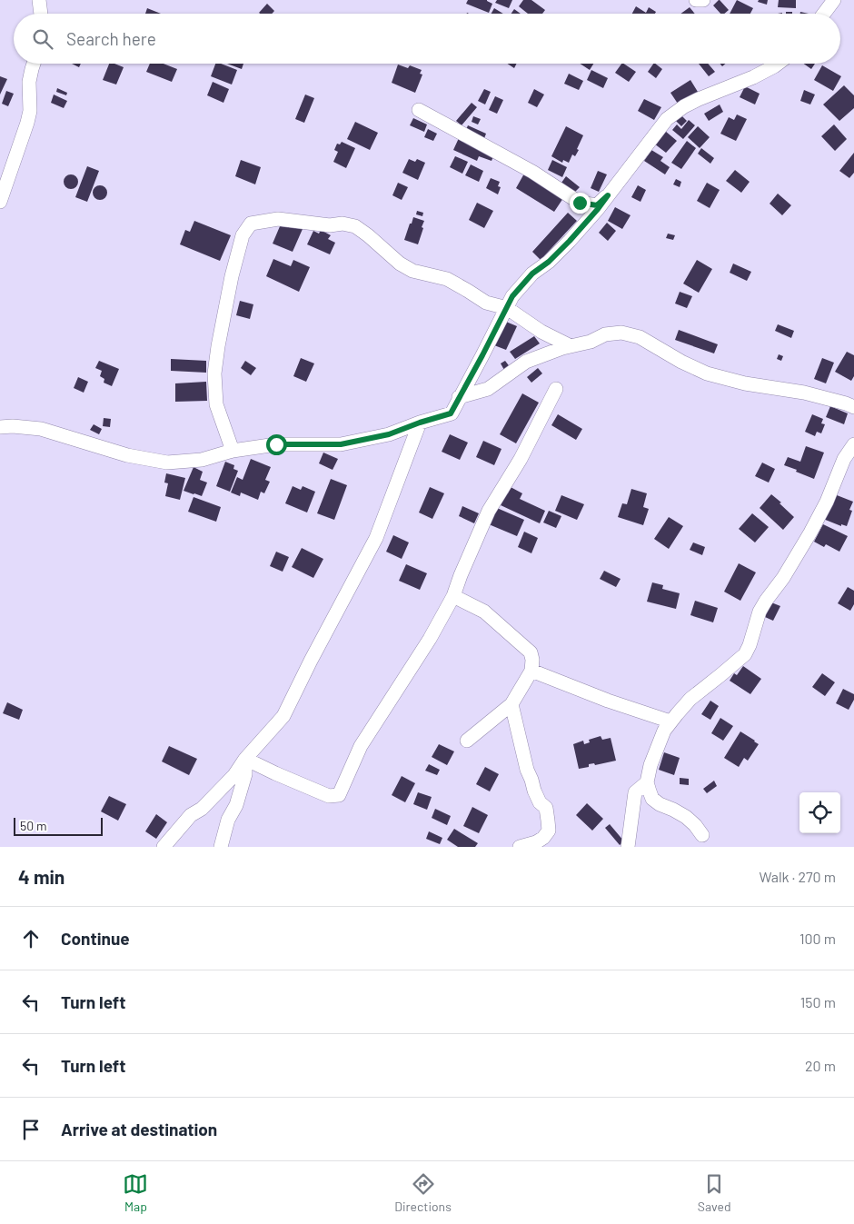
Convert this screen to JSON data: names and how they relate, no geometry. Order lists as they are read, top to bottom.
{
  "scale_bar": "50 m",
  "page": {
    "search": "Search here",
    "scale": "50 m",
    "heading": ["4 min", "Walk · 270 m"],
    "list": [
      ["Continue", "100 m"],
      ["Turn left", "150 m"],
      ["Turn left", "20 m"],
      "Arrive at destination"
    ],
    "nav": ["Map", "Directions", "Saved"]
  }
}
